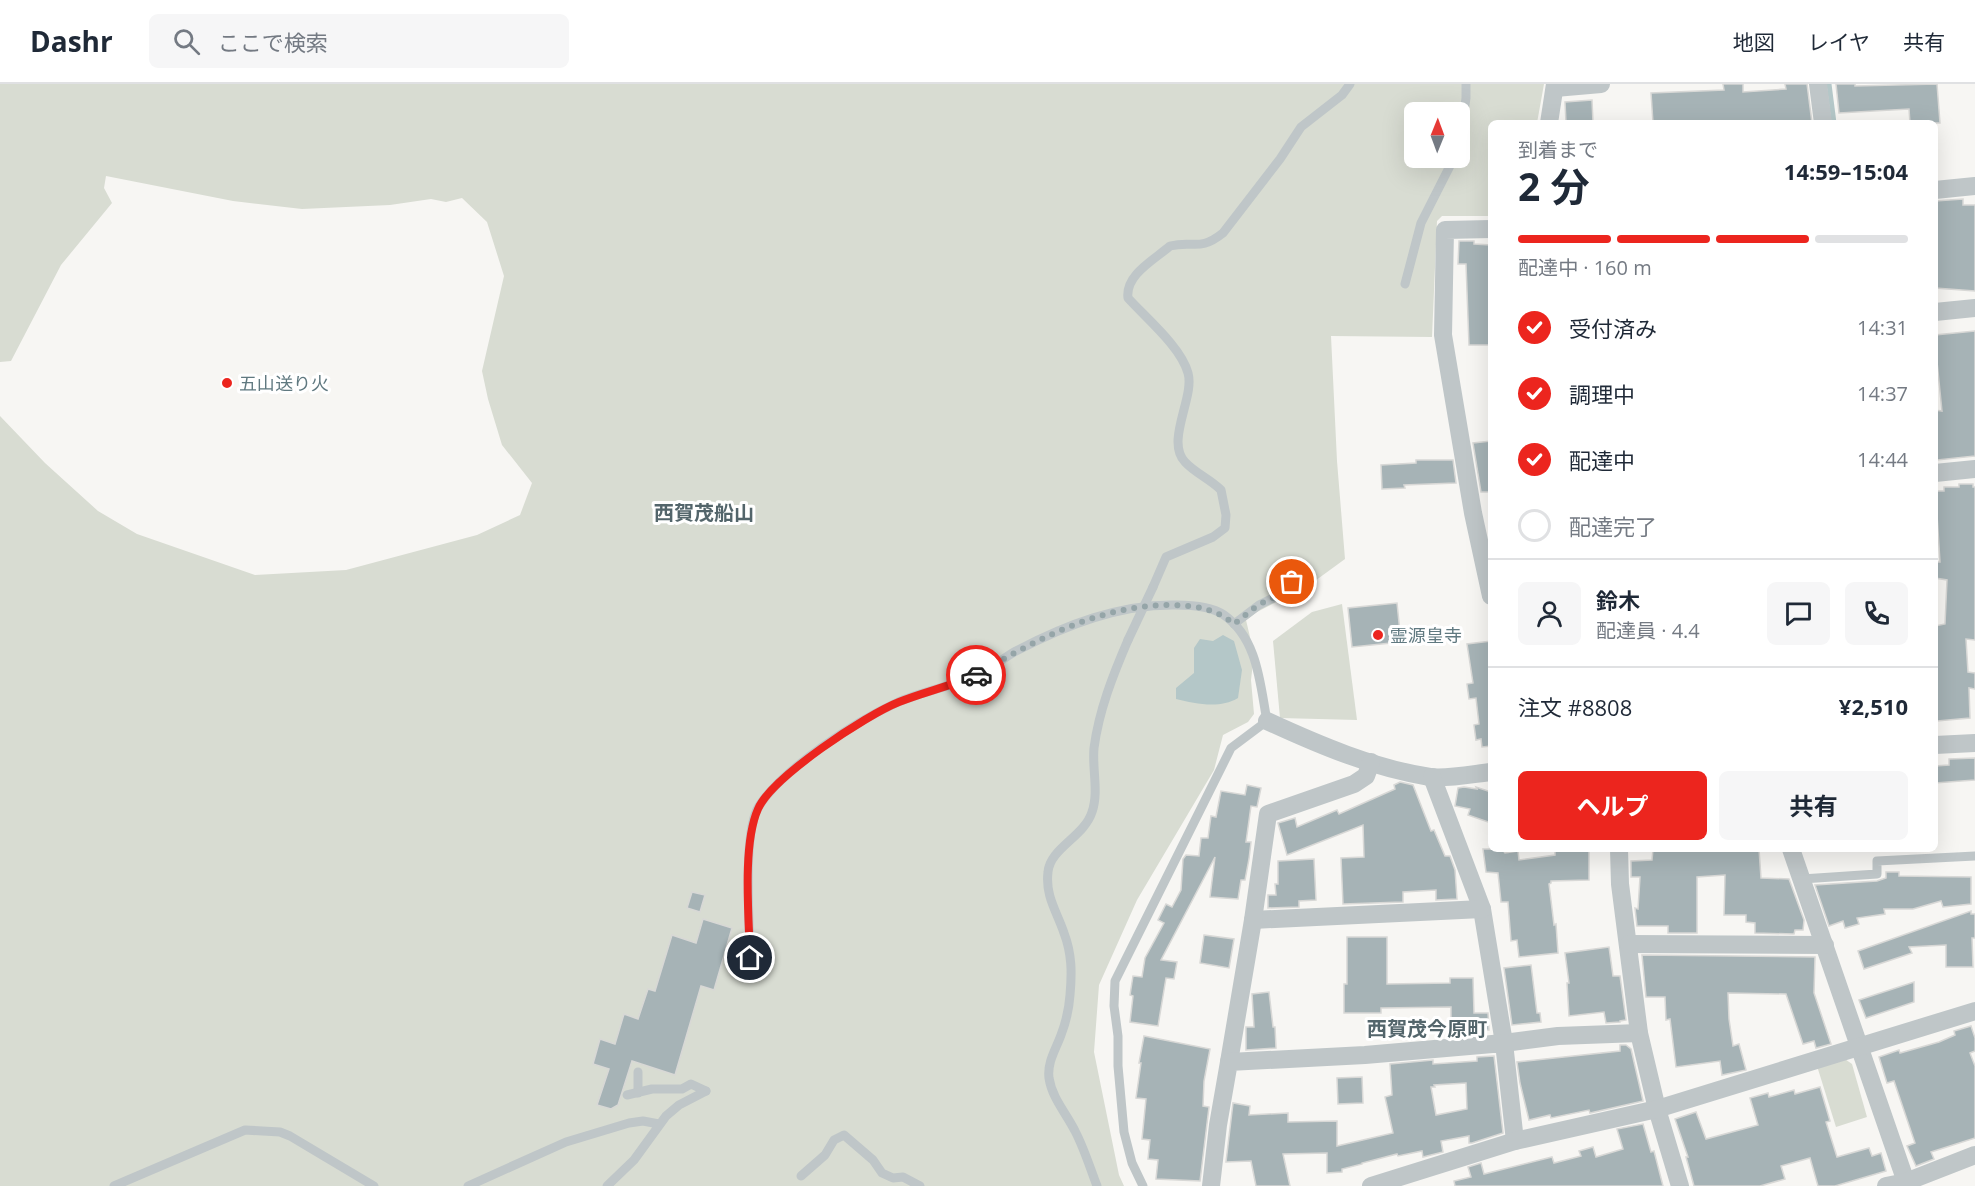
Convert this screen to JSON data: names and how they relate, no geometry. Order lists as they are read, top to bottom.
{
  "districts": ["西賀茂船山", "西賀茂今原町"],
  "places": ["五山送り火", "霊源皇寺"],
  "north": "top",
  "page": {
    "header": "Dashr",
    "search": "ここで検索",
    "nav": ["地図", "レイヤ", "共有"],
    "heading": ["2 分", "到着まで", "14:59–15:04"],
    "panel": [
      "鈴木",
      "配達員 · 4.4",
      "注文 #8808",
      "¥2,510"
    ],
    "bar": "配達中 · 160 m",
    "list": [
      ["受付済み", "14:31"],
      ["調理中", "14:37"],
      ["配達中", "14:44"],
      "配達完了"
    ],
    "buttons": ["ヘルプ", "共有"]
  }
}
